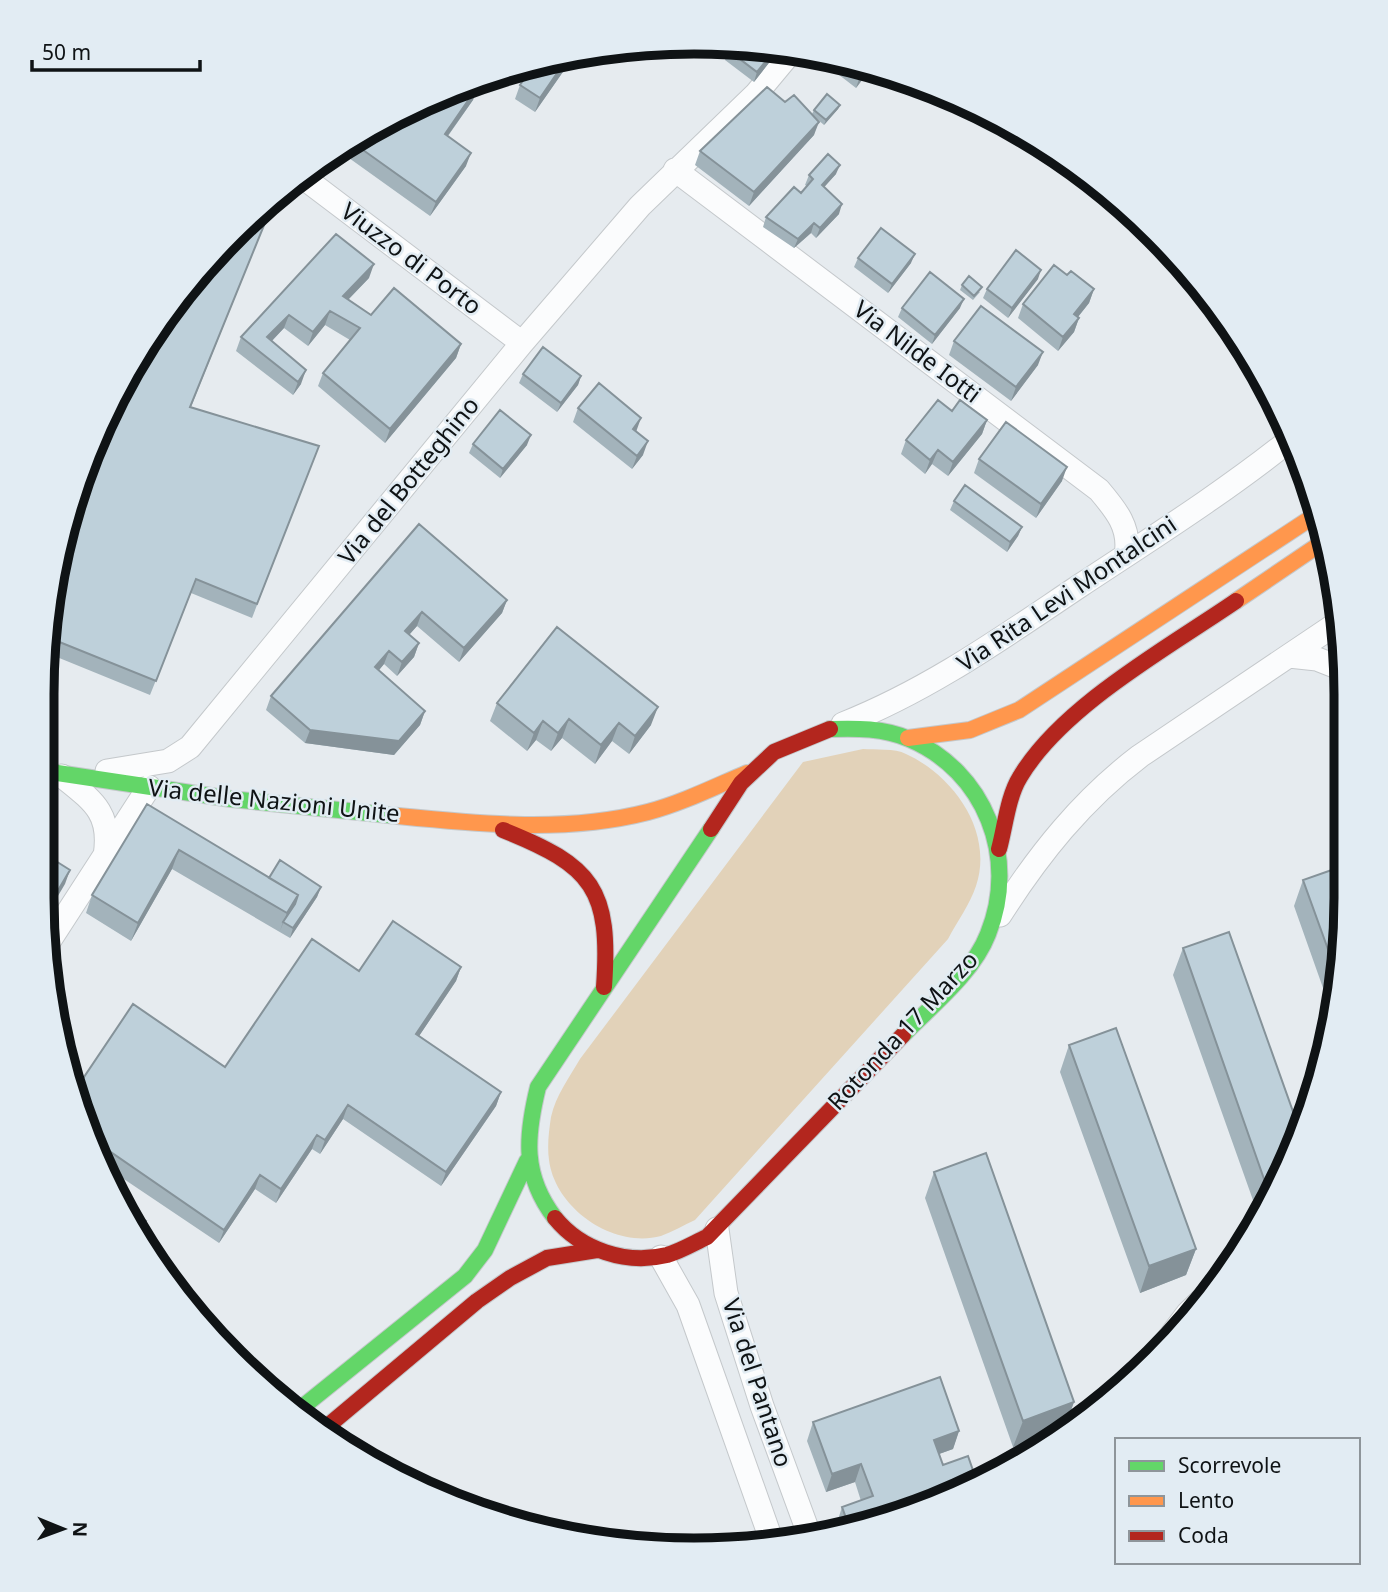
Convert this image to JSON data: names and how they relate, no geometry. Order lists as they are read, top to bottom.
{
  "streets": {
    "main road": ["Via delle Nazioni Unite", "Rotonda 17 Marzo"],
    "street": [
      "Viuzzo di Porto",
      "Via Nilde Iotti",
      "Via del Botteghino",
      "Via Rita Levi Montalcini",
      "Via del Pantano"
    ]
  },
  "crossings": [
    ["Viuzzo di Porto", "Via del Botteghino"],
    ["Via Nilde Iotti", "Via del Botteghino"],
    ["Via Nilde Iotti", "Via Rita Levi Montalcini"],
    ["Via Rita Levi Montalcini", "Rotonda 17 Marzo"],
    ["Via delle Nazioni Unite", "Rotonda 17 Marzo"],
    ["Rotonda 17 Marzo", "Via del Pantano"]
  ],
  "legend": ["Scorrevole", "Lento", "Coda"],
  "scale_bar": "50 m",
  "north": "right"
}
